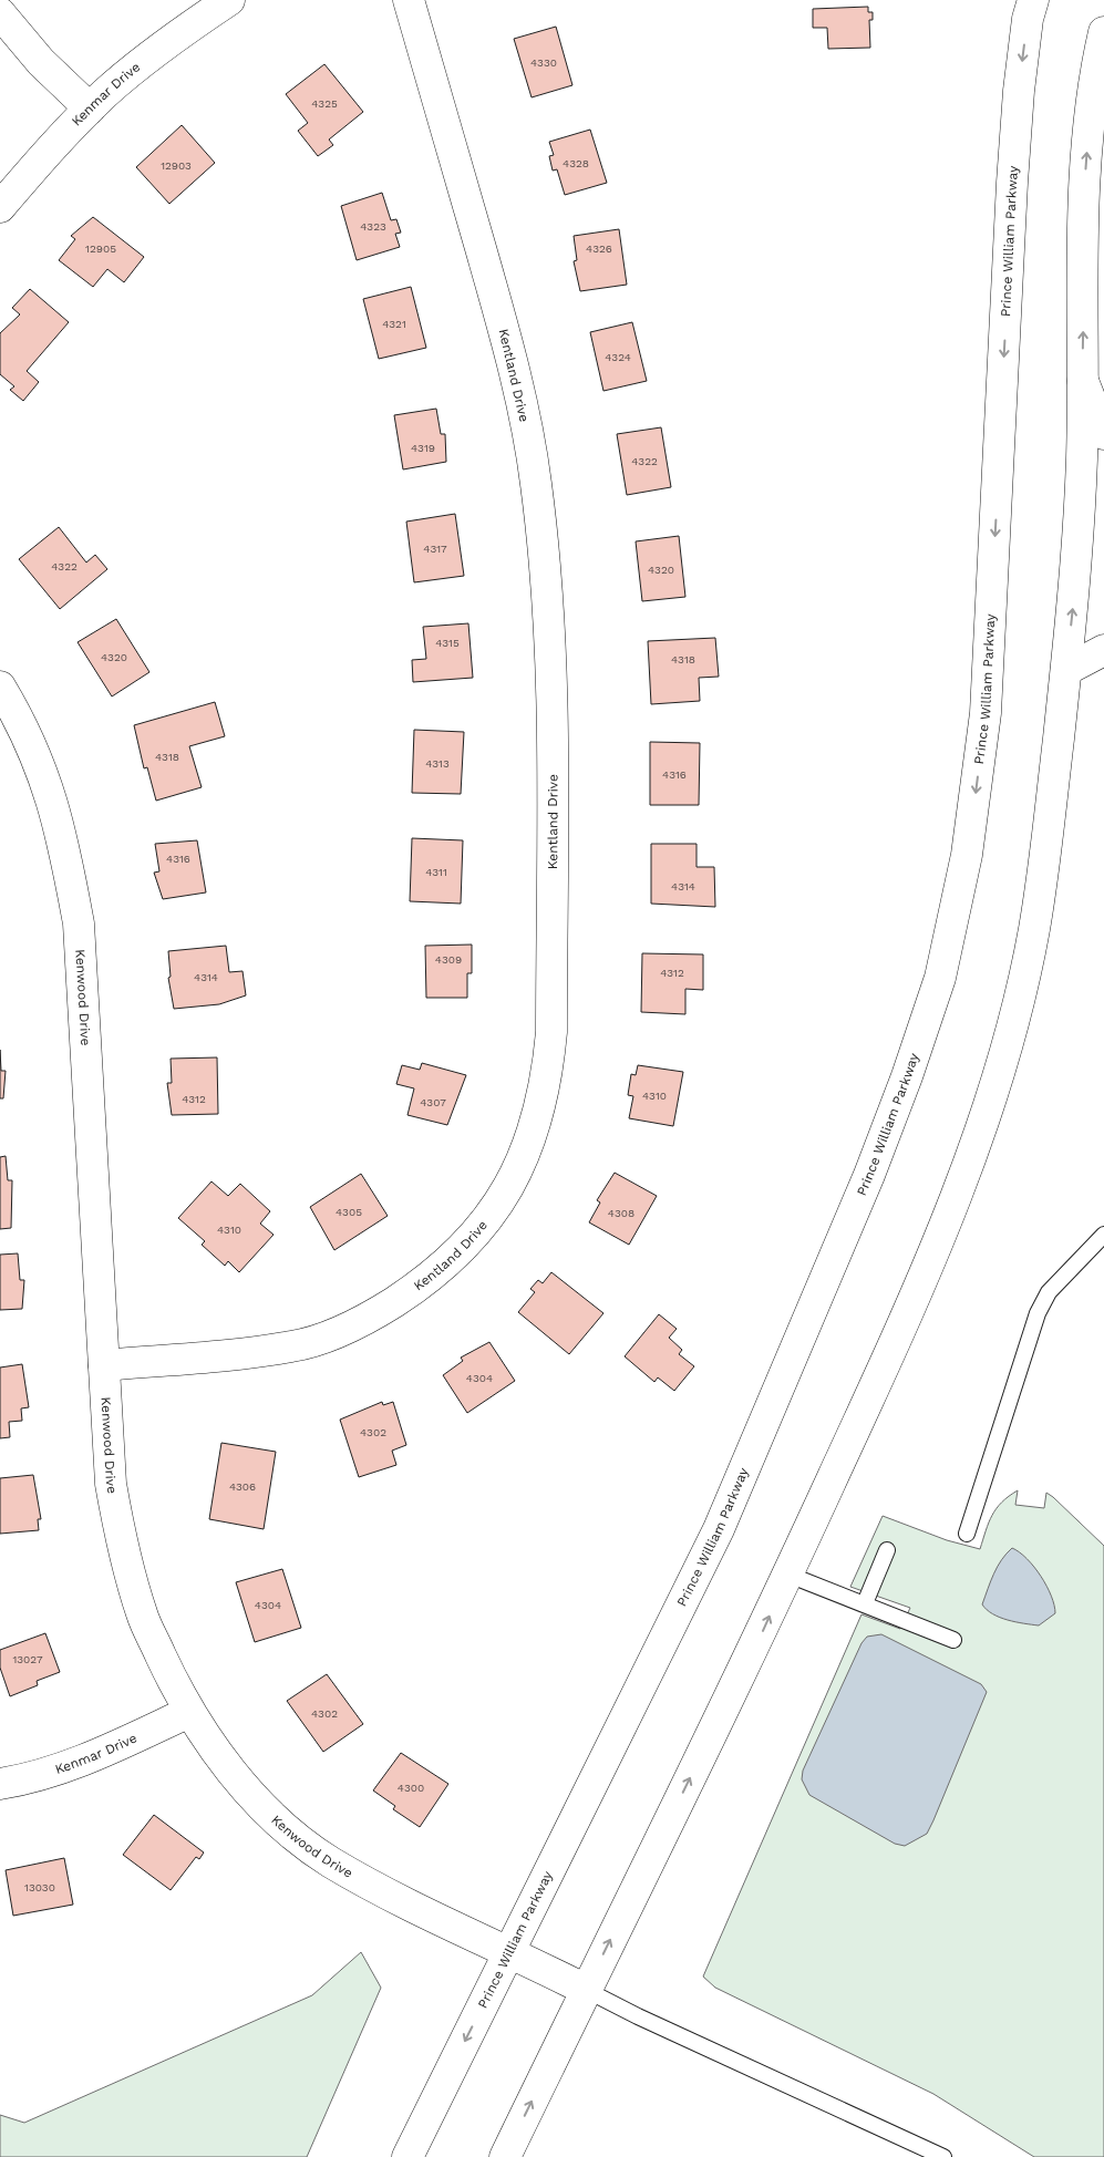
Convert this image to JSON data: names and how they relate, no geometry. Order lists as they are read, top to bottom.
{
  "streets": {
    "main road": [
      "Kenmar Drive",
      "Prince William Parkway",
      "Kentland Drive",
      "Kenwood Drive"
    ]
  },
  "crossings": [
    ["Kenmar Drive", "Kenwood Drive"],
    ["Prince William Parkway", "Kenwood Drive"],
    ["Kentland Drive", "Kenwood Drive"]
  ],
  "house_numbers": [
    "4330",
    "4325",
    "4328",
    "12903",
    "4323",
    "12905",
    "4326",
    "4321",
    "4324",
    "4319",
    "4322",
    "4317",
    "4322",
    "4320",
    "4315",
    "4320",
    "4318",
    "4318",
    "4313",
    "4316",
    "4316",
    "4311",
    "4314",
    "4309",
    "4312",
    "4314",
    "4310",
    "4312",
    "4307",
    "4305",
    "4308",
    "4310",
    "4304",
    "4302",
    "4306",
    "4304",
    "13027",
    "4302",
    "4300",
    "13030"
  ]
}
